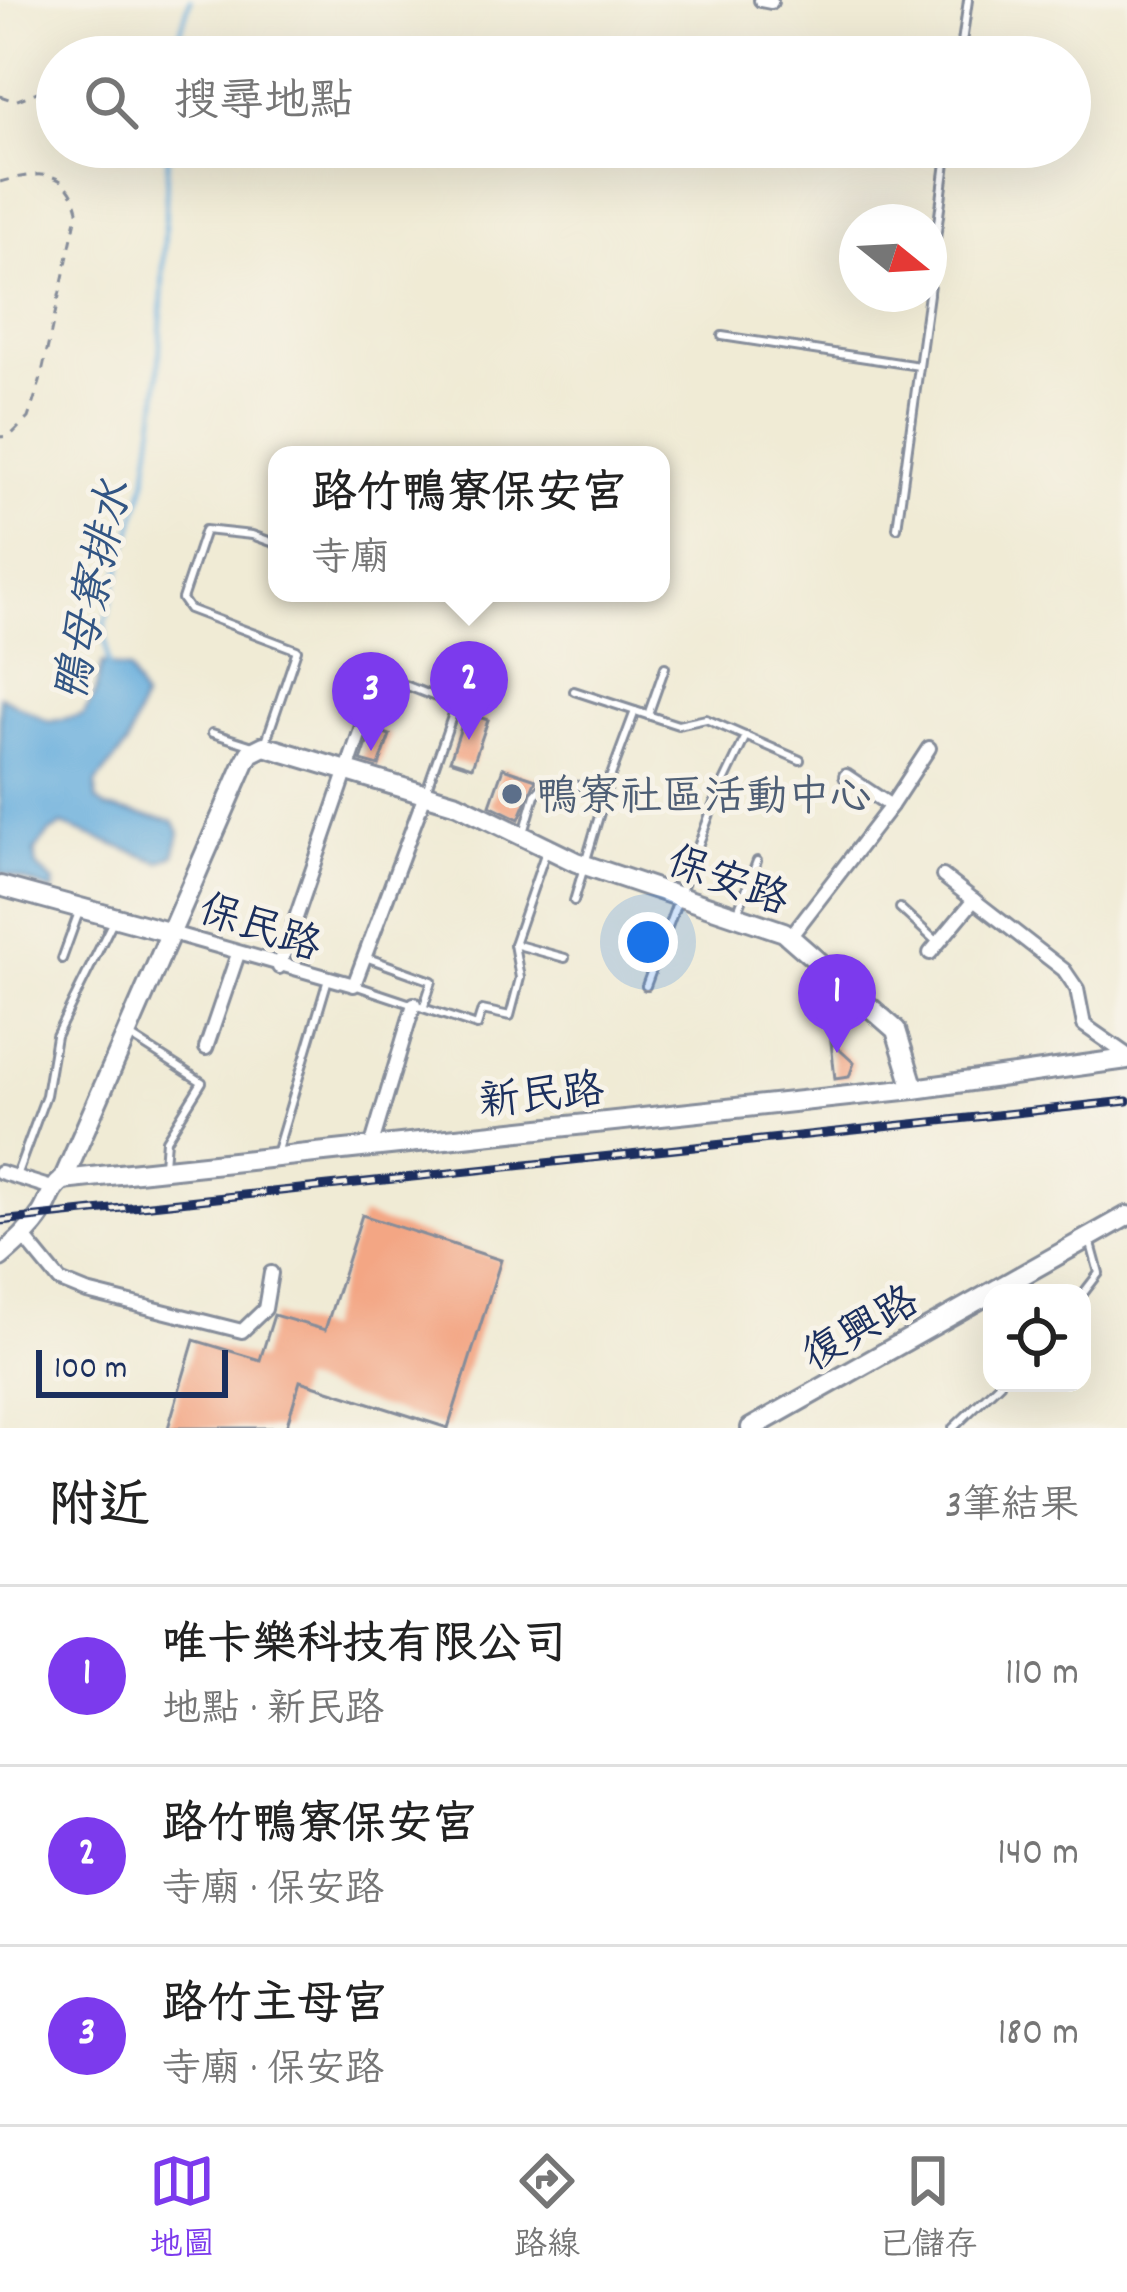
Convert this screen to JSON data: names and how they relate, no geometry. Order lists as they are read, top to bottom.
{
  "streets": {
    "street": [
      "保安路",
      "保民路",
      "新民路",
      "復興路"
    ]
  },
  "crossings": [
    ["保安路", "新民路"],
    ["保民路", "新民路"]
  ],
  "water": ["鴨母寮排水"],
  "places": ["鴨寮社區活動中心"],
  "scale_bar": "100 m",
  "north": "right",
  "page": {
    "search": "搜尋地點",
    "popup": ["路竹鴨寮保安宮", "寺廟"],
    "pins": ["2", "3", "1"],
    "scale": "100 m",
    "heading": ["附近", "3筆結果"],
    "list": [
      {
        "mark": "1",
        "name": "唯卡樂科技有限公司",
        "note": "地點 · 新民路",
        "value": "110 m"
      },
      {
        "mark": "2",
        "name": "路竹鴨寮保安宮",
        "note": "寺廟 · 保安路",
        "value": "140 m"
      },
      {
        "mark": "3",
        "name": "路竹主母宮",
        "note": "寺廟 · 保安路",
        "value": "180 m"
      }
    ],
    "nav": ["地圖", "路線", "已儲存"]
  }
}
